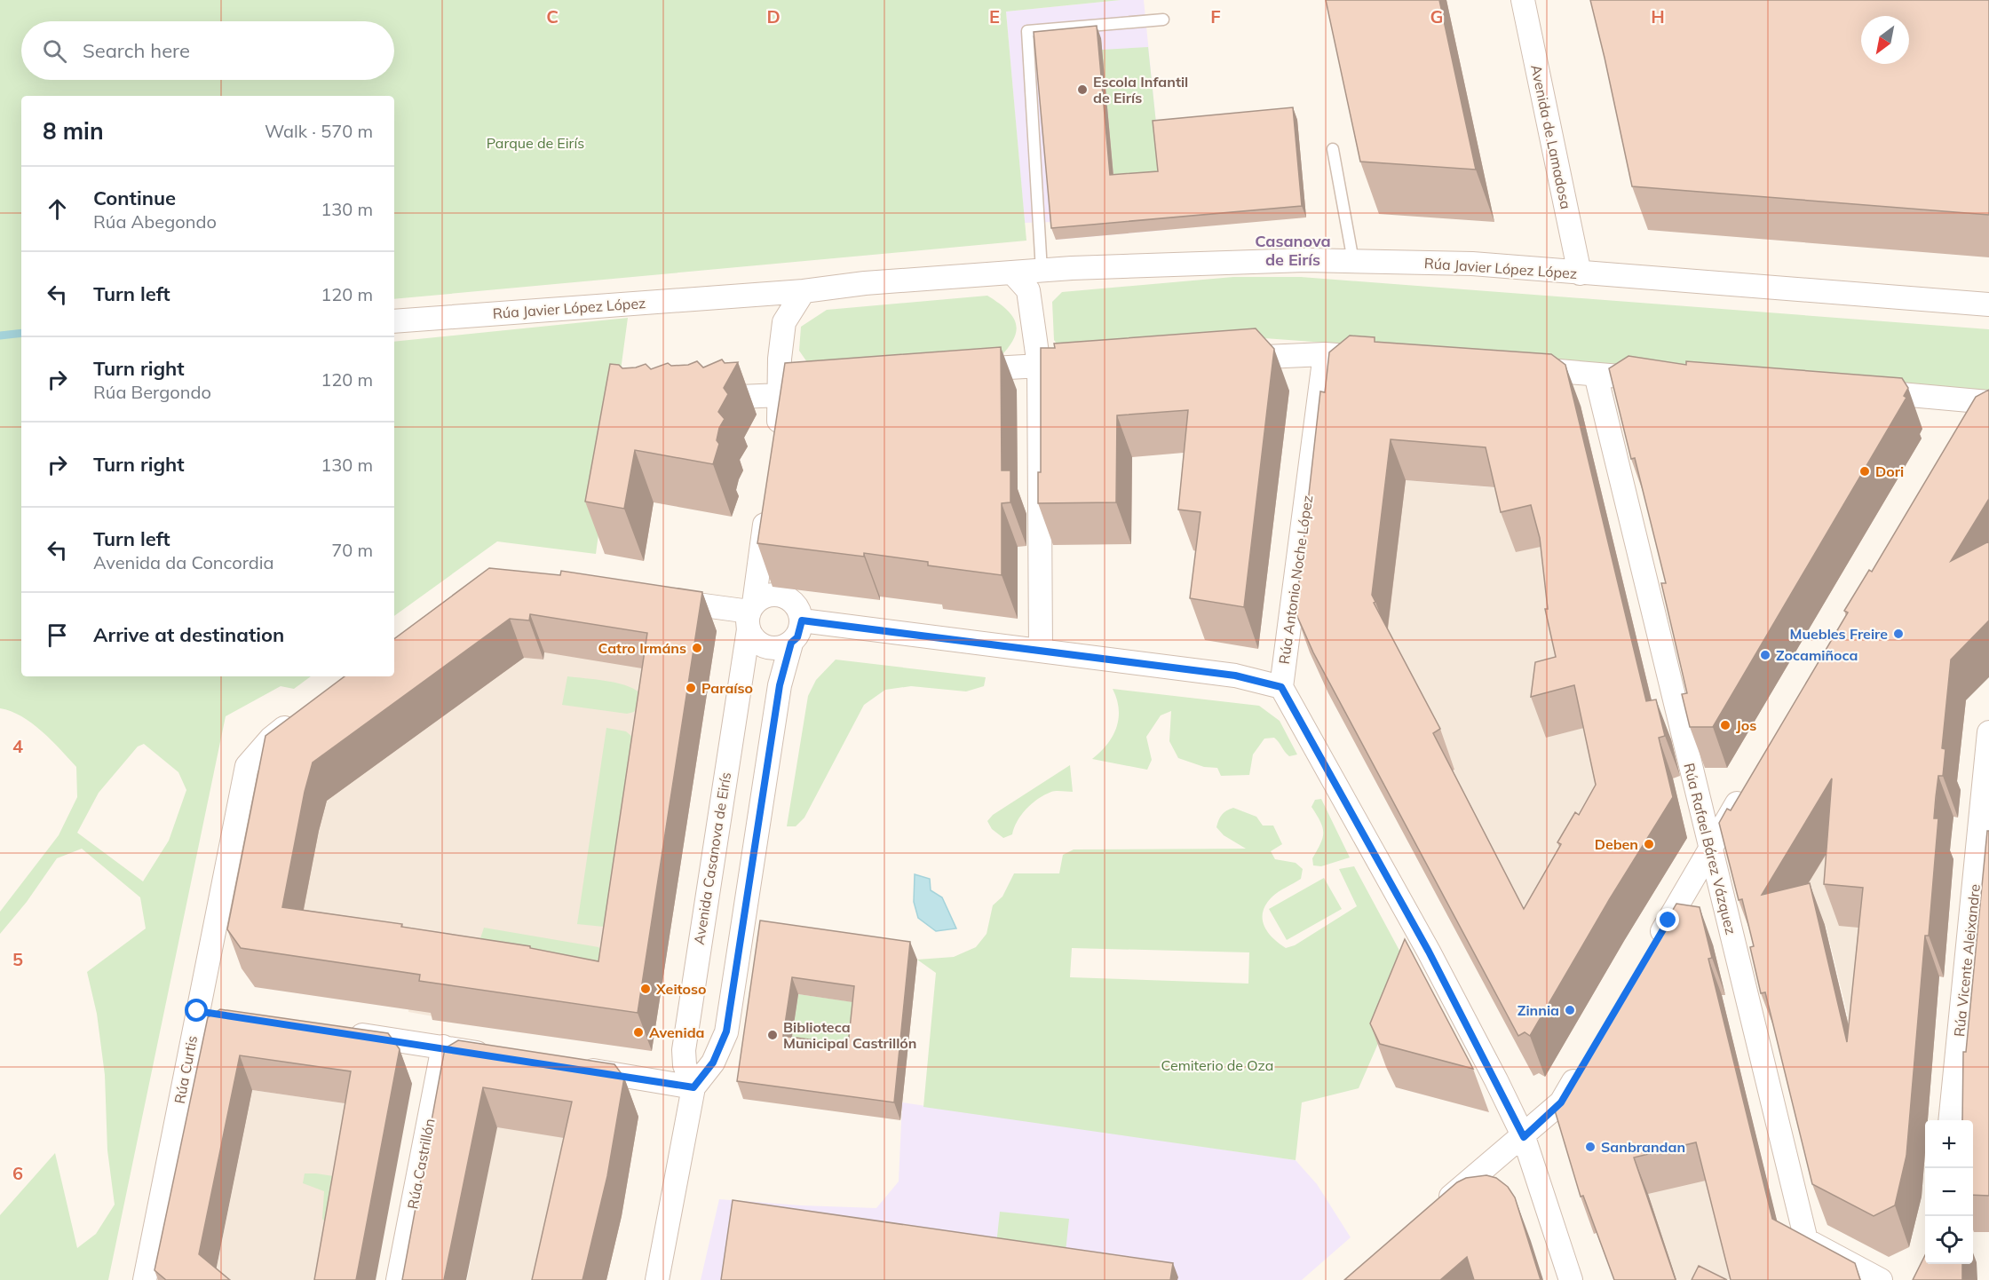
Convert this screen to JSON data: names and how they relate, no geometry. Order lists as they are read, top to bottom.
{
  "streets": {
    "street": [
      "Avenida de Lamadosa",
      "Rúa Javier López López",
      "Rúa Antonio Noche López",
      "Rúa Rafael Bárez Vázquez",
      "Avenida Casanova de Eirís",
      "Rúa Vicente Aleixandre",
      "Rúa Curtis",
      "Rúa Castrillón"
    ]
  },
  "crossings": [
    ["Avenida de Lamadosa", "Rúa Javier López López"]
  ],
  "districts": ["Casanova de Eirís"],
  "parks": ["Parque de Eirís", "Cemiterio de Oza"],
  "places": [
    "Escola Infantil de Eirís",
    "Dori",
    "Muebles Freire",
    "Catro Irmáns",
    "Zocamiñoca",
    "Paraíso",
    "Jos",
    "Deben",
    "Xeitoso",
    "Zinnia",
    "Avenida",
    "Biblioteca Municipal Castrillón",
    "Sanbrandan"
  ],
  "north": "bottom left",
  "page": {
    "search": "Search here",
    "heading": ["8 min", "Walk · 570 m"],
    "list": [
      ["Continue", "Rúa Abegondo", "130 m"],
      ["Turn left", "120 m"],
      ["Turn right", "Rúa Bergondo", "120 m"],
      ["Turn right", "130 m"],
      ["Turn left", "Avenida da Concordia", "70 m"],
      "Arrive at destination"
    ],
    "map_buttons": ["+", "−"]
  },
  "grid": {
    "columns": [
      "C",
      "D",
      "E",
      "F",
      "G",
      "H"
    ],
    "rows": ["4", "5", "6"]
  }
}
